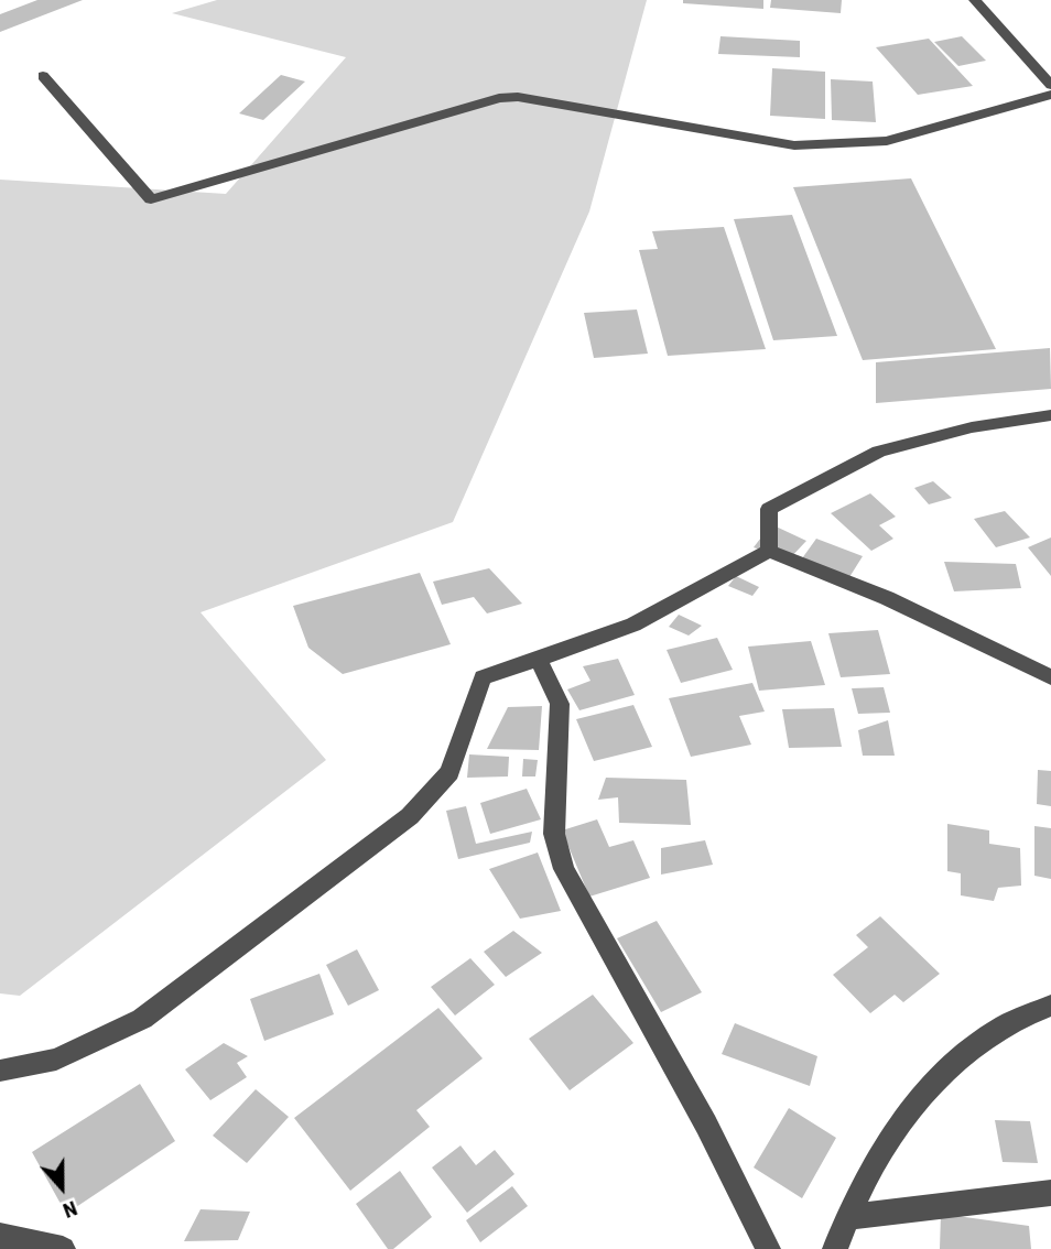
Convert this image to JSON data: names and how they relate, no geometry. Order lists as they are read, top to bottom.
{
  "north": "bottom"
}
